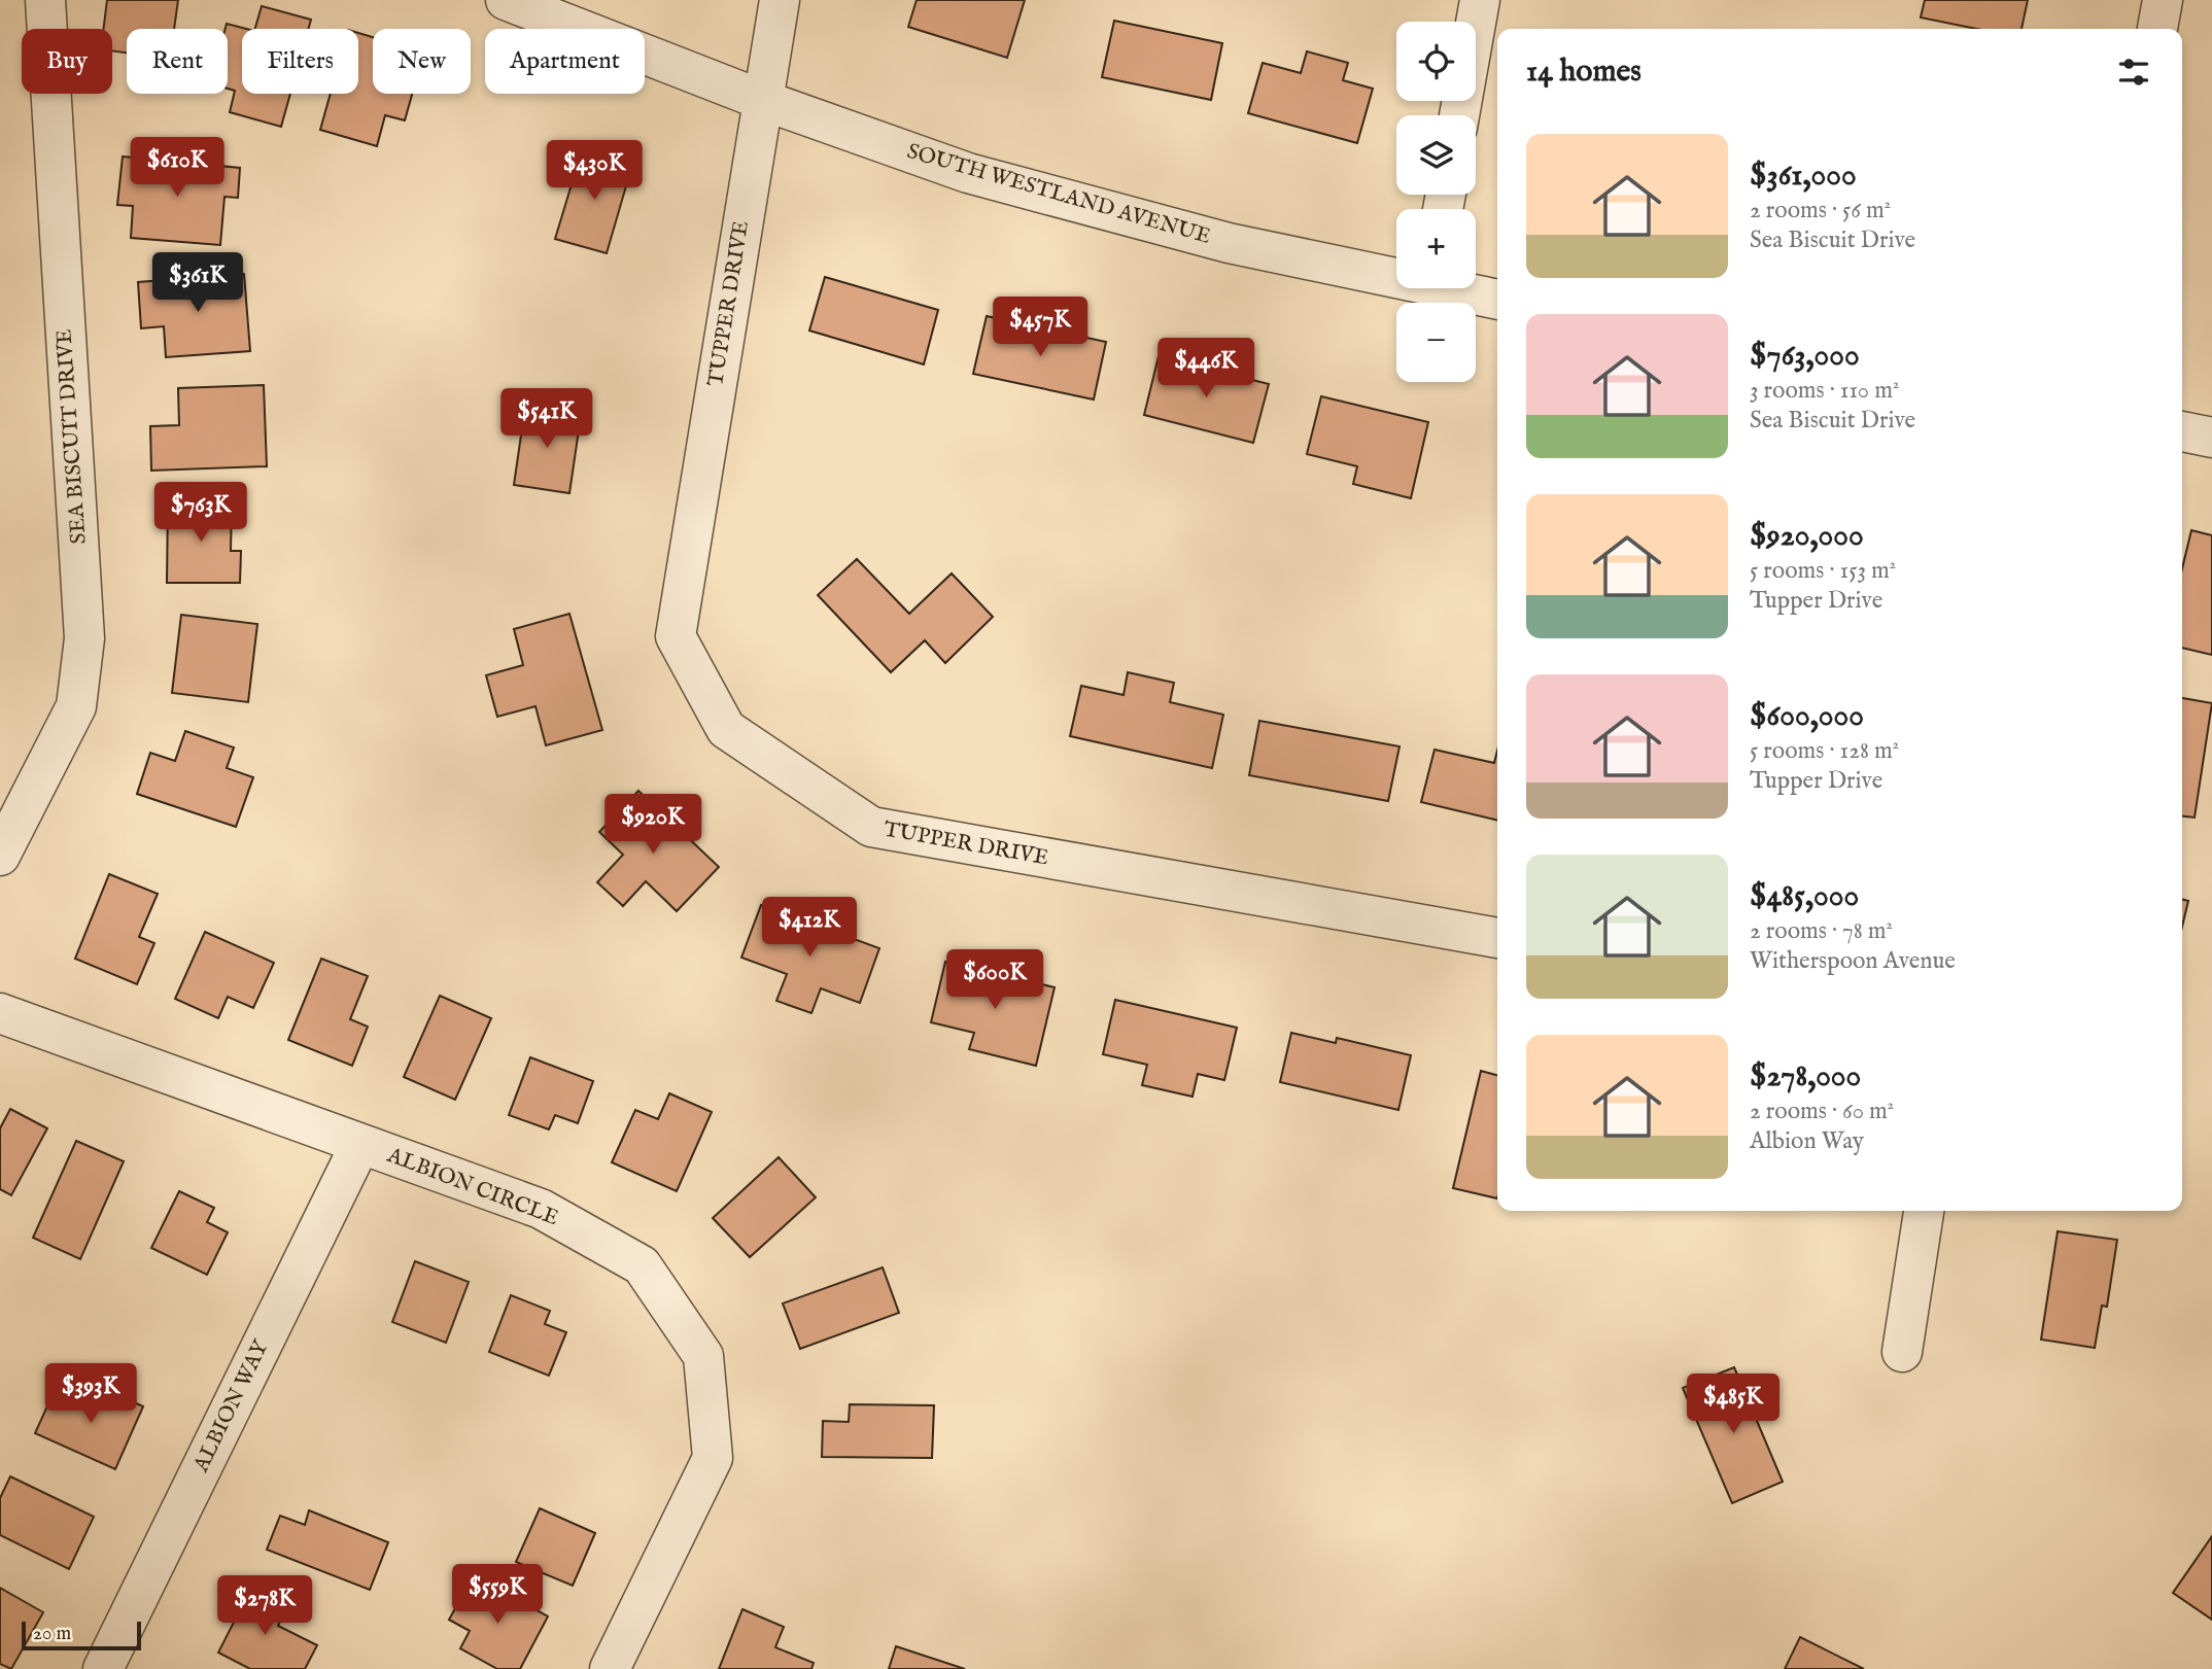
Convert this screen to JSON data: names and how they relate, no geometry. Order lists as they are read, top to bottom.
{
  "streets": {
    "street": [
      "SOUTH WESTLAND AVENUE",
      "TUPPER DRIVE",
      "SEA BISCUIT DRIVE",
      "ALBION CIRCLE",
      "ALBION WAY"
    ]
  },
  "crossings": [
    ["SOUTH WESTLAND AVENUE", "TUPPER DRIVE"],
    ["ALBION CIRCLE", "ALBION WAY"]
  ],
  "scale_bar": "20 m",
  "page": {
    "map_buttons": ["+", "−"],
    "chip": [
      "Buy",
      "Rent",
      "Filters",
      "New",
      "Apartment"
    ],
    "heading": "14 homes",
    "list": [
      {
        "name": "$361,000",
        "note": "2 rooms · 56 m² · Sea Biscuit Drive"
      },
      {
        "name": "$763,000",
        "note": "3 rooms · 110 m² · Sea Biscuit Drive"
      },
      {
        "name": "$920,000",
        "note": "5 rooms · 153 m² · Tupper Drive"
      },
      {
        "name": "$600,000",
        "note": "5 rooms · 128 m² · Tupper Drive"
      },
      {
        "name": "$485,000",
        "note": "2 rooms · 78 m² · Witherspoon Avenue"
      },
      {
        "name": "$278,000",
        "note": "2 rooms · 60 m² · Albion Way"
      }
    ],
    "price": [
      "$610K",
      "$430K",
      "$361K",
      "$457K",
      "$446K",
      "$541K",
      "$763K",
      "$920K",
      "$412K",
      "$600K",
      "$393K",
      "$485K",
      "$559K",
      "$278K"
    ],
    "scale": "20 m"
  }
}
